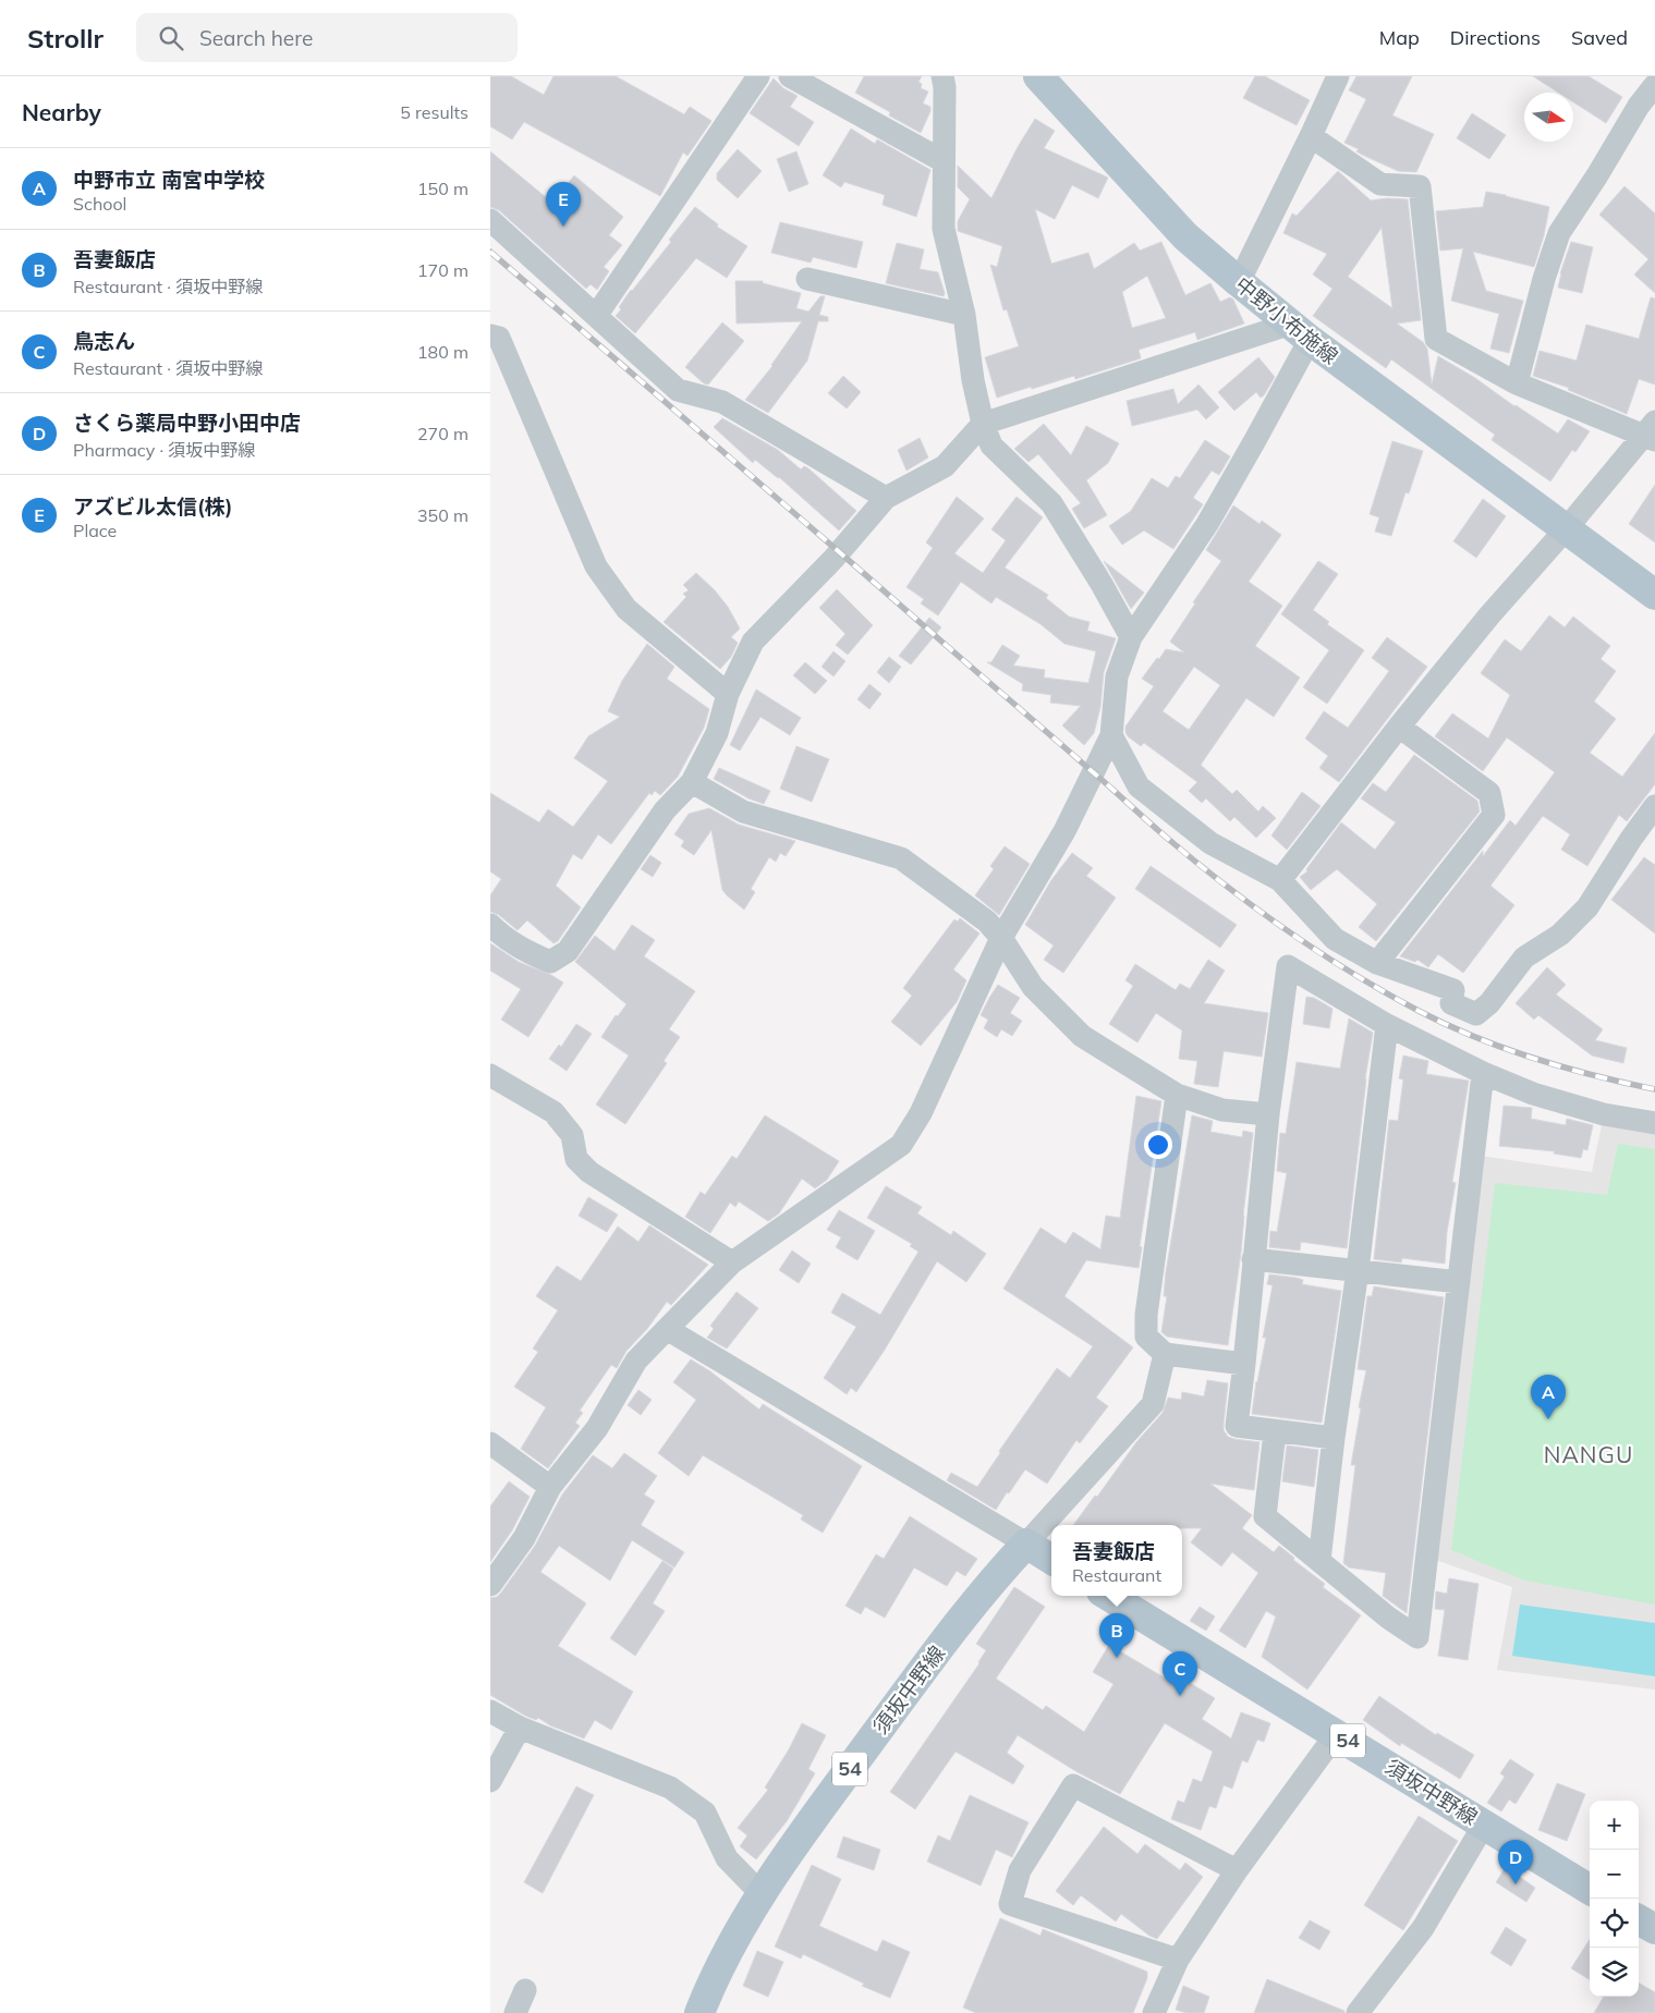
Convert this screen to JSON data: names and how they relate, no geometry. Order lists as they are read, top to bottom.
{
  "streets": {
    "main road": ["中野小布施線", "須坂中野線", "54"]
  },
  "districts": ["NANGU"],
  "north": "right",
  "page": {
    "header": "Strollr",
    "search": "Search here",
    "nav": ["Map", "Directions", "Saved"],
    "heading": ["Nearby", "5 results"],
    "list": [
      {
        "mark": "A",
        "name": "中野市立 南宮中学校",
        "note": "School",
        "value": "150 m"
      },
      {
        "mark": "B",
        "name": "吾妻飯店",
        "note": "Restaurant · 須坂中野線",
        "value": "170 m"
      },
      {
        "mark": "C",
        "name": "鳥志ん",
        "note": "Restaurant · 須坂中野線",
        "value": "180 m"
      },
      {
        "mark": "D",
        "name": "さくら薬局中野小田中店",
        "note": "Pharmacy · 須坂中野線",
        "value": "270 m"
      },
      {
        "mark": "E",
        "name": "アズビル太信(株)",
        "note": "Place",
        "value": "350 m"
      }
    ],
    "pins": [
      "E",
      "A",
      "B",
      "C",
      "D"
    ],
    "popup": ["吾妻飯店", "Restaurant"],
    "map_buttons": ["+", "−"]
  }
}
